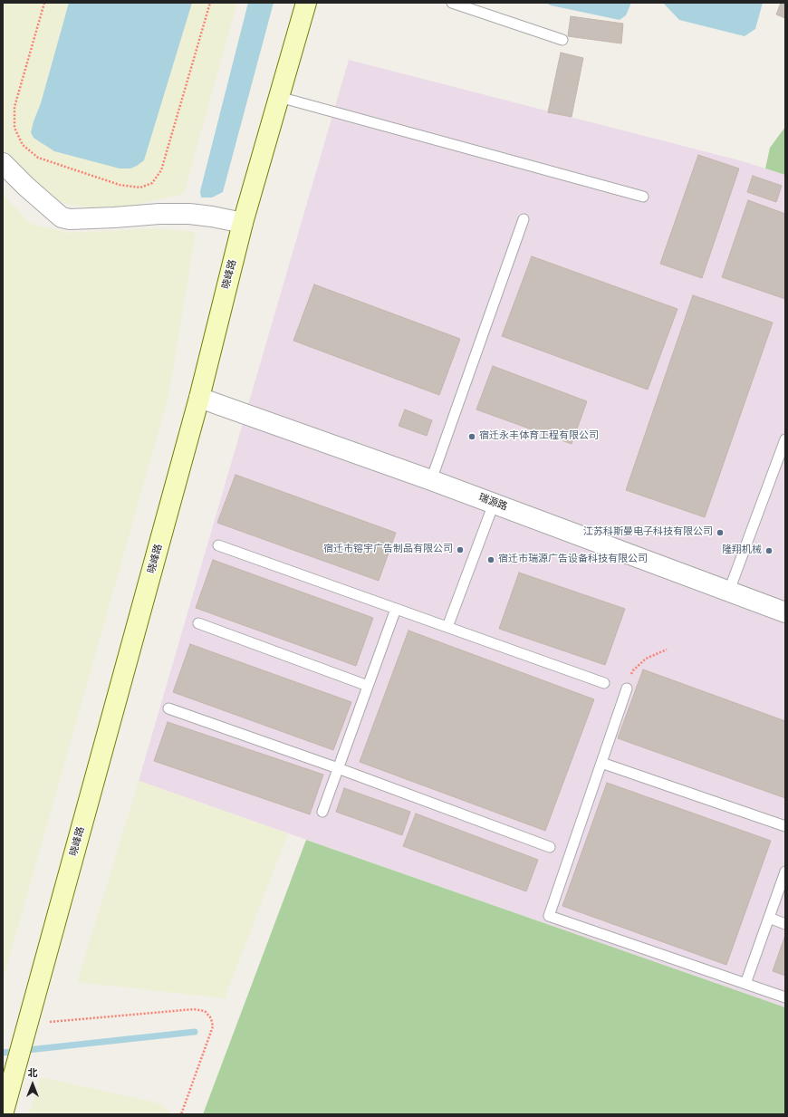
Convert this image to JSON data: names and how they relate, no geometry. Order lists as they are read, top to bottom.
{
  "streets": {
    "street": ["晓峰路", "瑞源路"]
  },
  "crossings": [
    ["晓峰路", "瑞源路"]
  ],
  "places": [
    "宿迁永丰体育工程有限公司",
    "江苏科斯曼电子科技有限公司",
    "宿迁市镕宇广告制品有限公司",
    "隆翔机械",
    "宿迁市瑞源广告设备科技有限公司"
  ],
  "north": "top"
}
